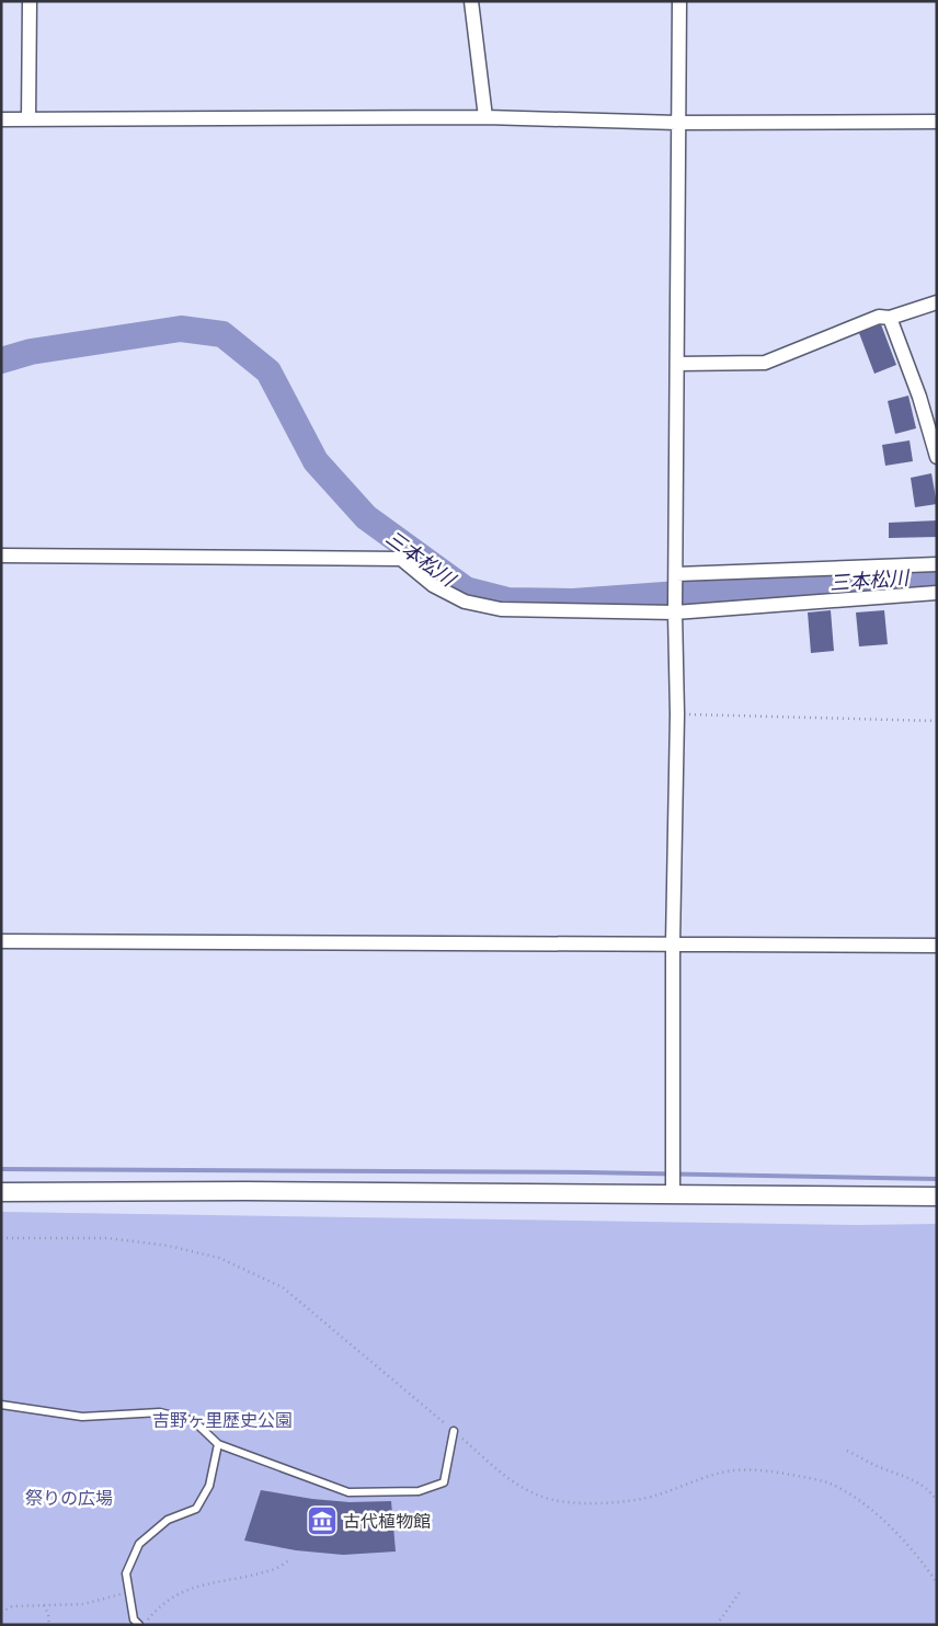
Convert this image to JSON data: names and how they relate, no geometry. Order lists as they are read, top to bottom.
{
  "water": ["三本松川"],
  "parks": ["吉野ヶ里歴史公園", "祭りの広場"],
  "places": {
    "museum": ["古代植物館"]
  }
}
